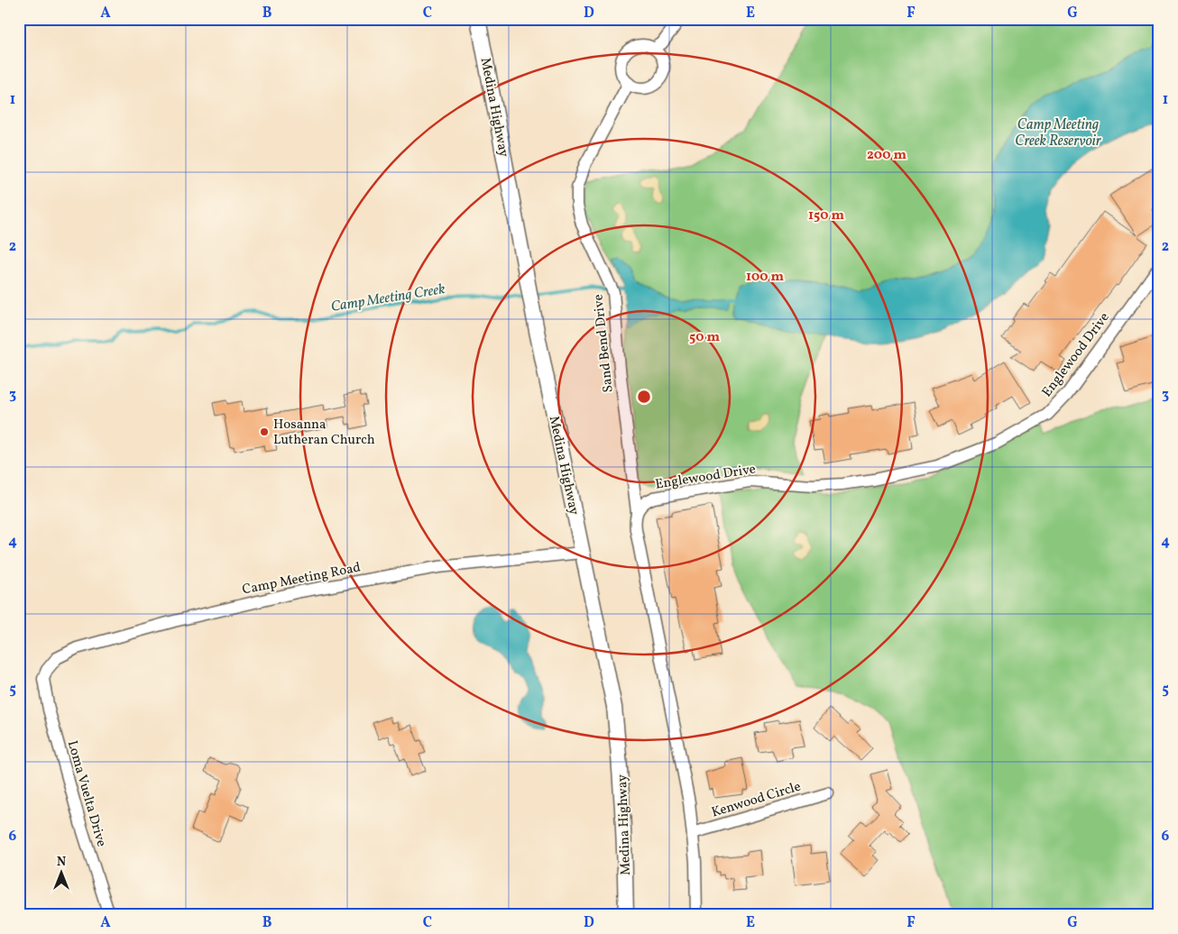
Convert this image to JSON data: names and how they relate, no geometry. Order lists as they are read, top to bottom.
{
  "streets": {
    "main road": ["Medina Highway"],
    "street": [
      "Sand Bend Drive",
      "Englewood Drive",
      "Camp Meeting Road",
      "Loma Vuelta Drive",
      "Kenwood Circle"
    ]
  },
  "crossings": [
    ["Medina Highway", "Camp Meeting Road"],
    ["Sand Bend Drive", "Englewood Drive"],
    ["Camp Meeting Road", "Loma Vuelta Drive"]
  ],
  "water": ["Camp Meeting Creek Reservoir", "Camp Meeting Creek"],
  "places": ["Hosanna Lutheran Church"],
  "north": "top",
  "grid": {
    "columns": [
      "A",
      "B",
      "C",
      "D",
      "E",
      "F",
      "G"
    ],
    "rows": [
      "1",
      "2",
      "3",
      "4",
      "5",
      "6"
    ]
  },
  "rings": [
    "200 m",
    "150 m",
    "100 m",
    "50 m"
  ]
}
